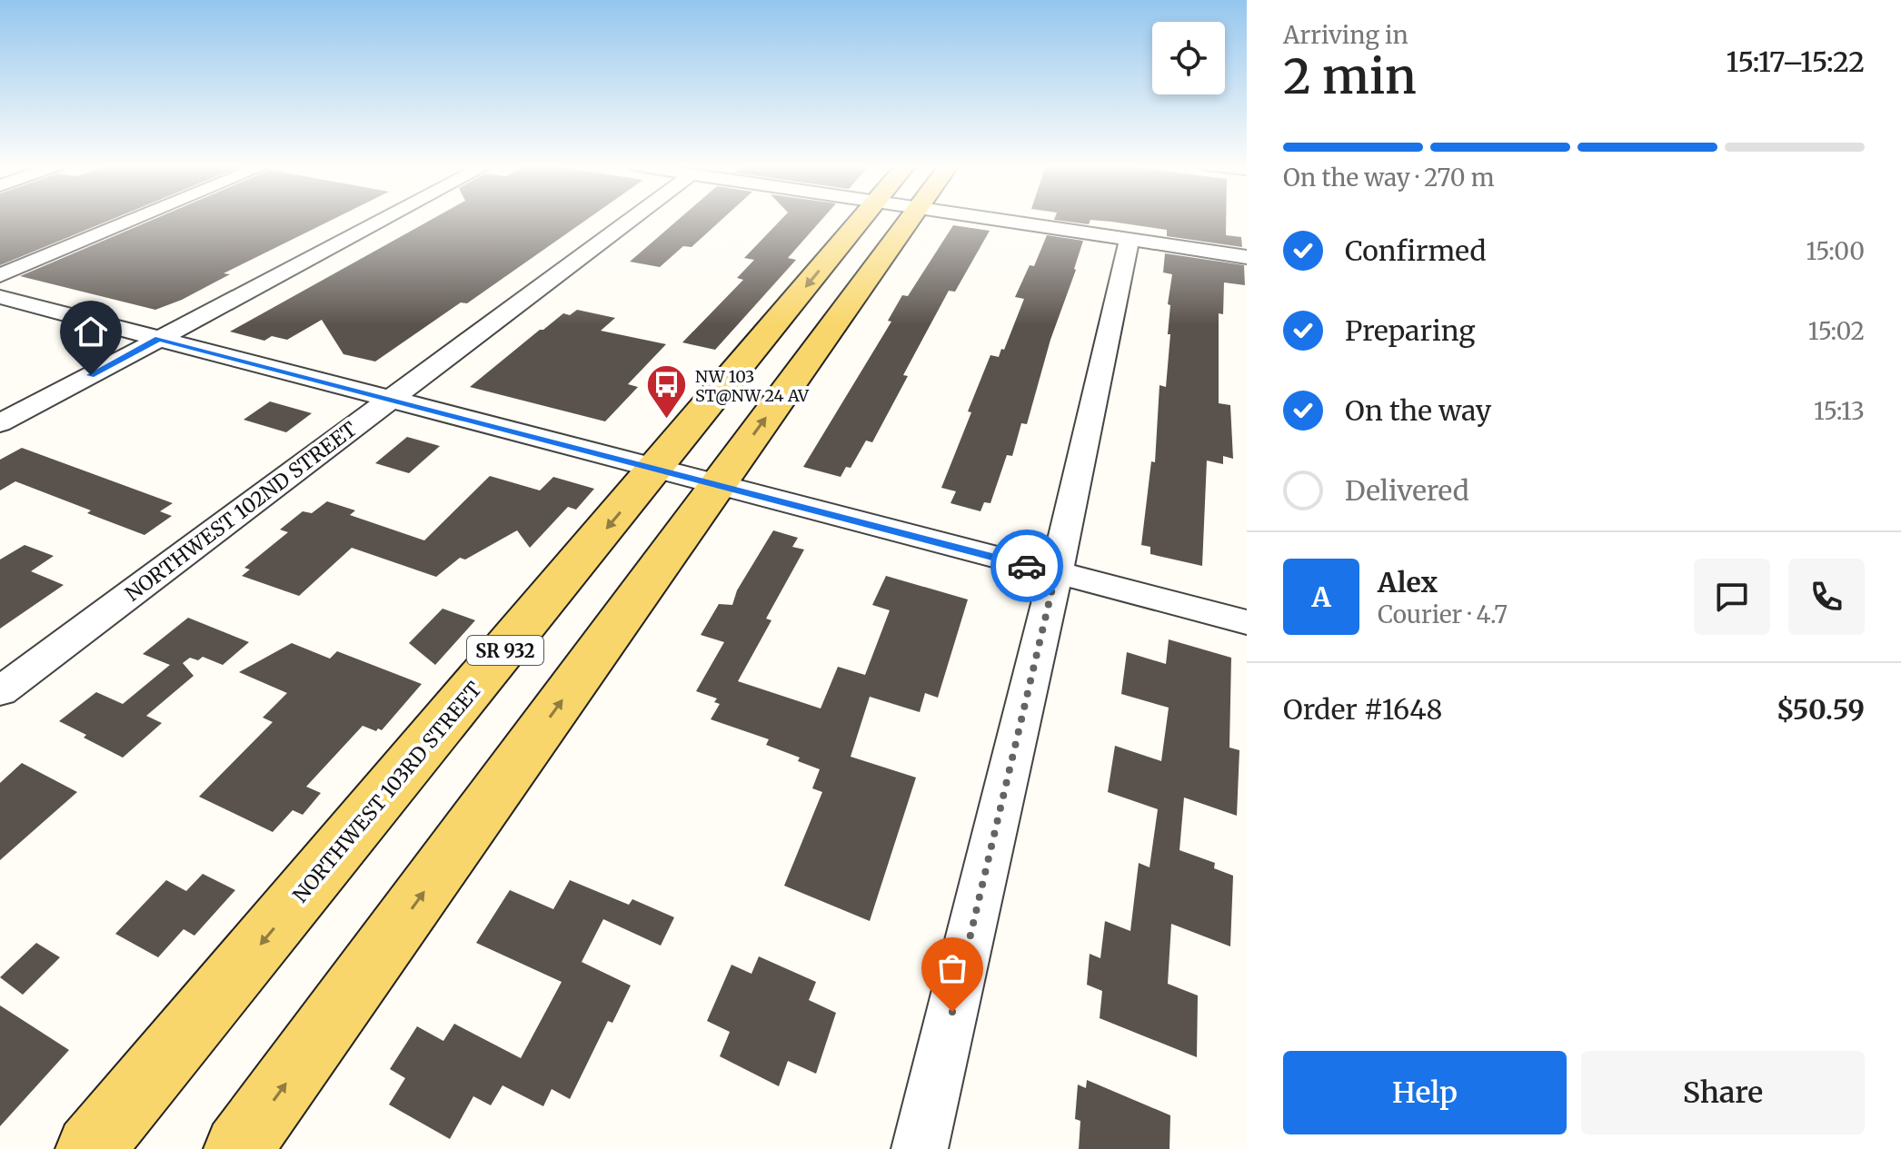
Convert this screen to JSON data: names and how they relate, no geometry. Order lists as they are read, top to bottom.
{
  "streets": {
    "main road": ["SR 932", "NORTHWEST 103RD STREET"],
    "street": ["NORTHWEST 102ND STREET"]
  },
  "places": {
    "bus stop": ["NW 103 ST@NW 24 AV"]
  },
  "page": {
    "heading": ["2 min", "Arriving in", "15:17–15:22"],
    "panel": [
      "Alex",
      "Courier · 4.7",
      "Order #1648",
      "$50.59"
    ],
    "bar": "On the way · 270 m",
    "list": [
      ["Confirmed", "15:00"],
      ["Preparing", "15:02"],
      ["On the way", "15:13"],
      "Delivered"
    ],
    "round": "A",
    "buttons": ["Help", "Share"]
  }
}
